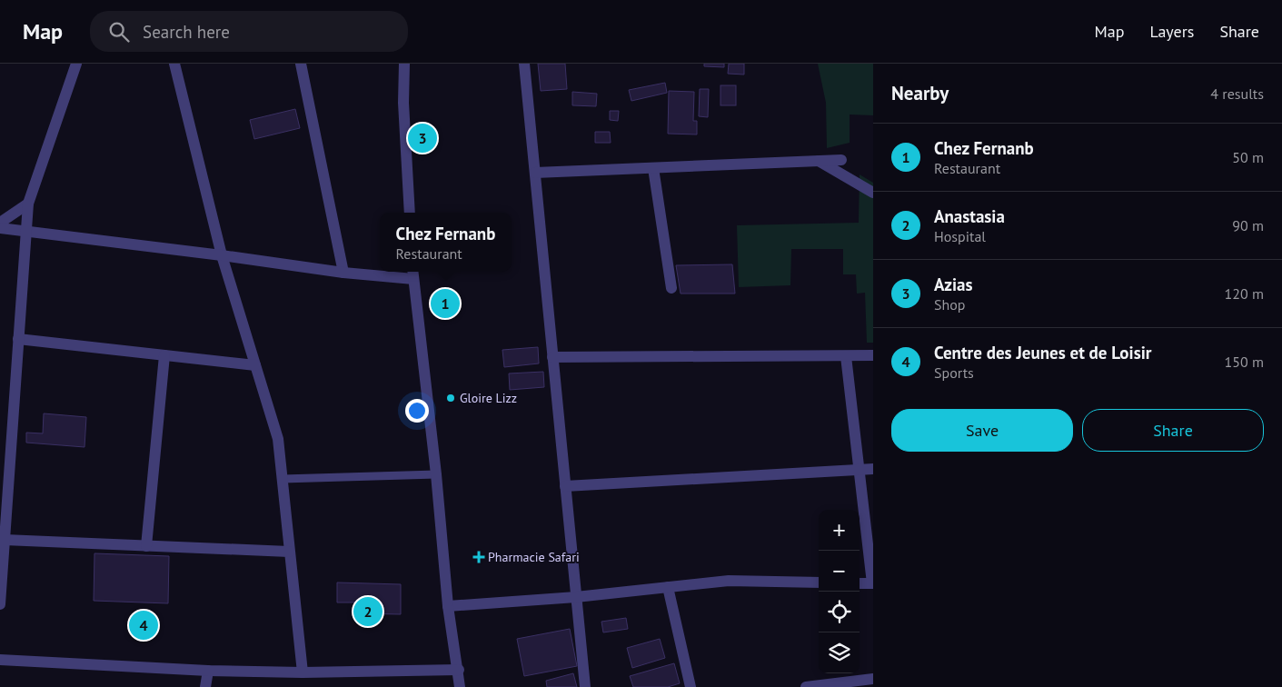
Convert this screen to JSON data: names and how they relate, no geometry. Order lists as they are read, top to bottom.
{
  "places": {
    "other": ["Gloire Lizz"],
    "health": ["Pharmacie Safari"]
  },
  "page": {
    "header": "Map",
    "search": "Search here",
    "nav": ["Map", "Layers", "Share"],
    "heading": ["Nearby", "4 results"],
    "pins": [
      "3",
      "1",
      "2",
      "4"
    ],
    "list": [
      {
        "mark": "1",
        "name": "Chez Fernanb",
        "note": "Restaurant",
        "value": "50 m"
      },
      {
        "mark": "2",
        "name": "Anastasia",
        "note": "Hospital",
        "value": "90 m"
      },
      {
        "mark": "3",
        "name": "Azias",
        "note": "Shop",
        "value": "120 m"
      },
      {
        "mark": "4",
        "name": "Centre des Jeunes et de Loisir",
        "note": "Sports",
        "value": "150 m"
      }
    ],
    "popup": ["Chez Fernanb", "Restaurant"],
    "buttons": ["Save", "Share"],
    "map_buttons": ["+", "−"]
  }
}
